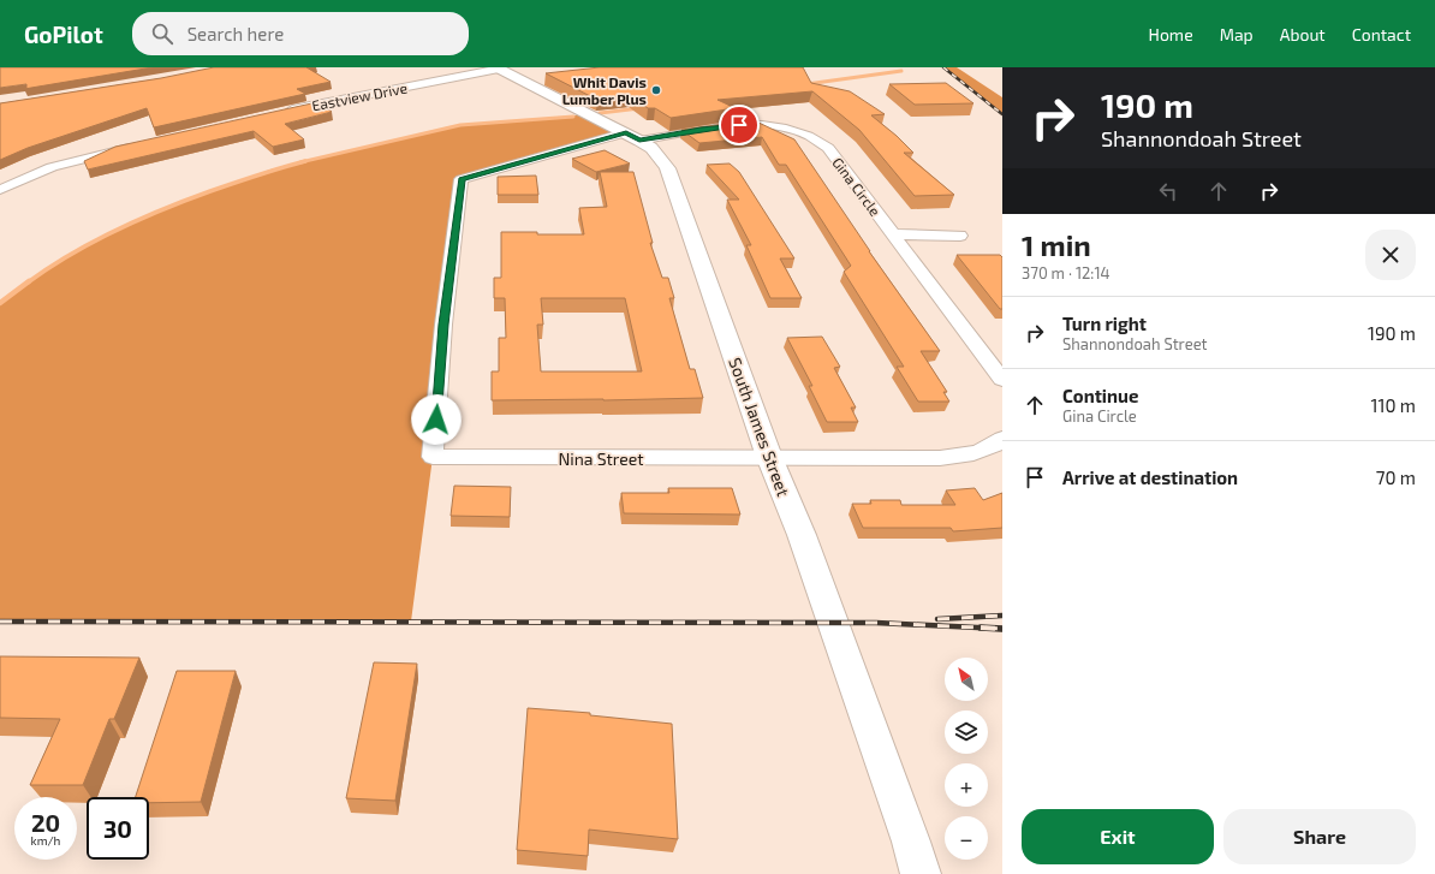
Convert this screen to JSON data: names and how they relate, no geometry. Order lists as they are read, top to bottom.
{
  "streets": {
    "street": [
      "Eastview Drive",
      "Gina Circle",
      "South James Street",
      "Nina Street"
    ]
  },
  "crossings": [
    ["Eastview Drive", "South James Street"],
    ["Gina Circle", "South James Street"],
    ["Gina Circle", "Nina Street"],
    ["South James Street", "Nina Street"]
  ],
  "places": ["Whit Davis Lumber Plus"],
  "north": "top left",
  "page": {
    "header": "GoPilot",
    "search": "Search here",
    "nav": [
      "Home",
      "Map",
      "About",
      "Contact"
    ],
    "turn": ["190 m", "Shannondoah Street"],
    "heading": ["1 min", "370 m · 12:14"],
    "list": [
      {
        "name": "Turn right",
        "note": "Shannondoah Street",
        "value": "190 m"
      },
      {
        "name": "Continue",
        "note": "Gina Circle",
        "value": "110 m"
      },
      {
        "name": "Arrive at destination",
        "value": "70 m"
      }
    ],
    "map_buttons": ["+", "−"],
    "speed": "20 km/h",
    "limit": "30",
    "buttons": ["Exit", "Share"]
  }
}
